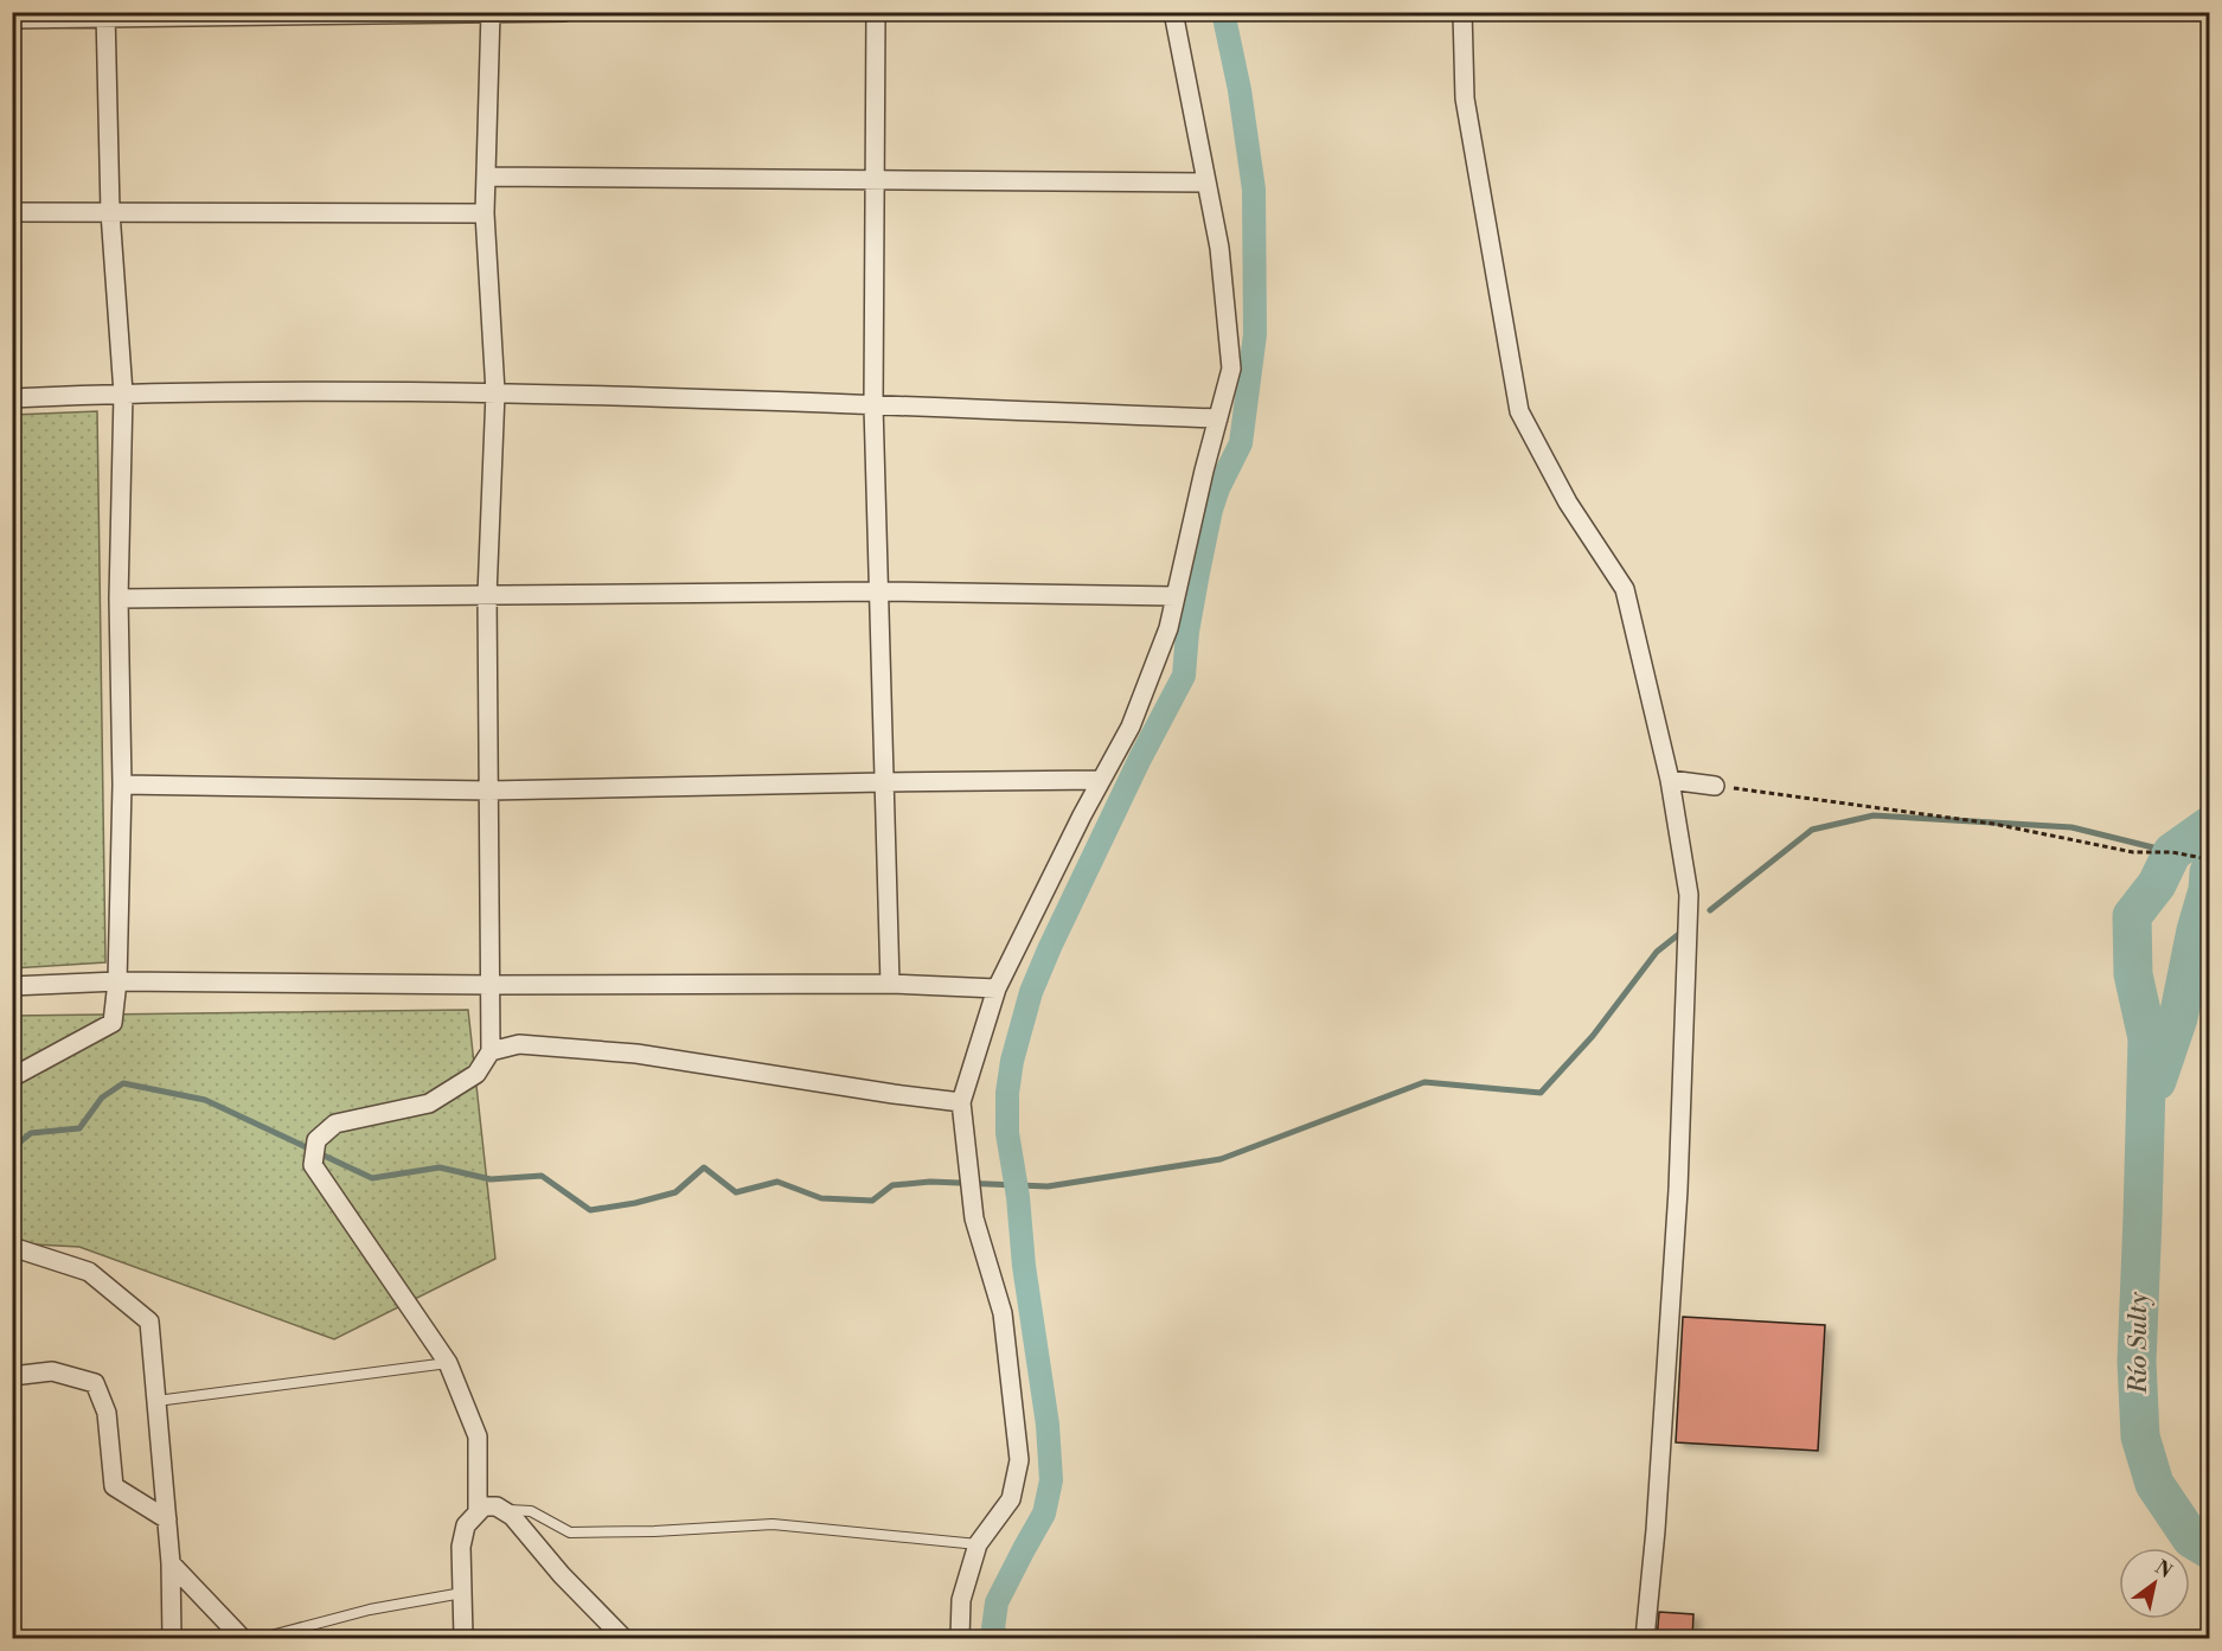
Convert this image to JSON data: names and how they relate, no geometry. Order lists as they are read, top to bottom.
{
  "water": ["Río Sulty"],
  "north": "top right"
}
